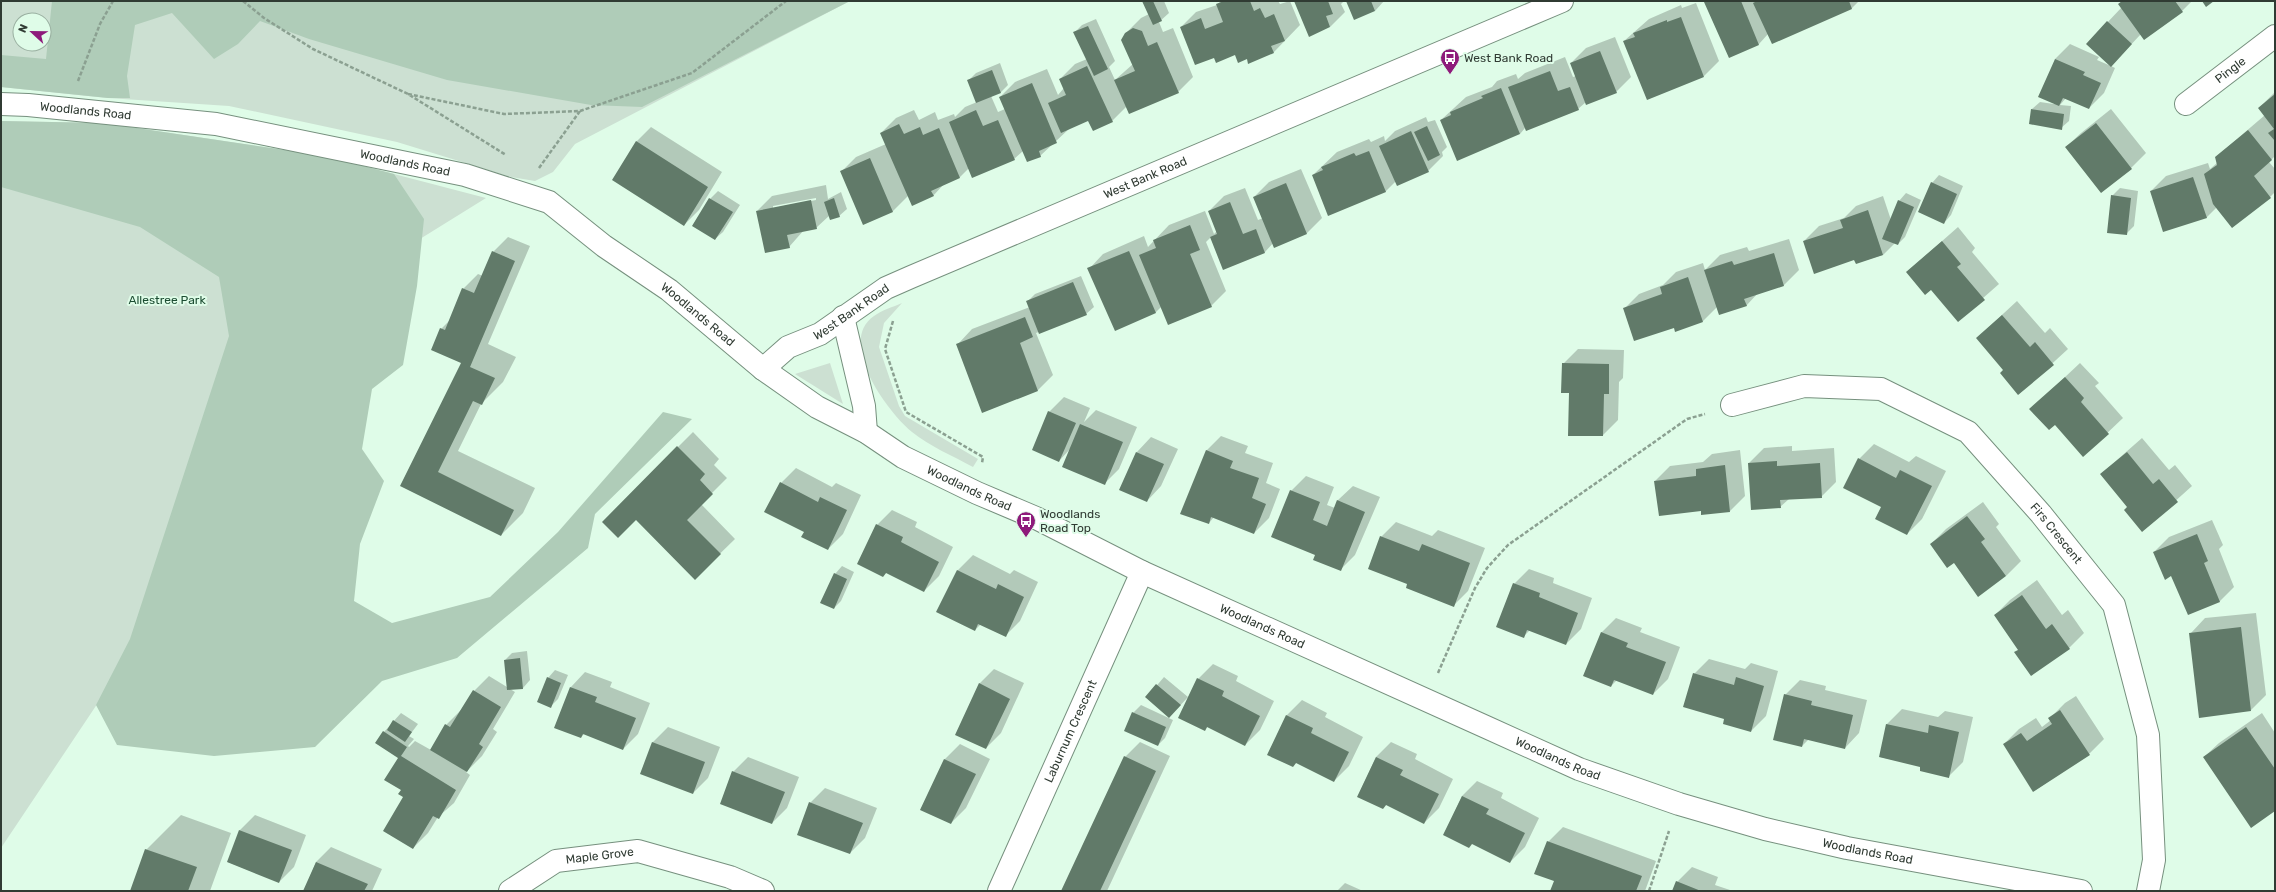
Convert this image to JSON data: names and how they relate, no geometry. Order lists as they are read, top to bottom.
{
  "streets": {
    "street": [
      "Pingle",
      "Woodlands Road",
      "West Bank Road",
      "Firs Crescent",
      "Laburnum Crescent",
      "Maple Grove"
    ]
  },
  "crossings": [
    ["Woodlands Road", "West Bank Road"],
    ["Woodlands Road", "Laburnum Crescent"]
  ],
  "parks": ["Allestree Park"],
  "places": {
    "bus stop": ["West Bank Road", "Woodlands Road Top"]
  },
  "north": "left"
}
